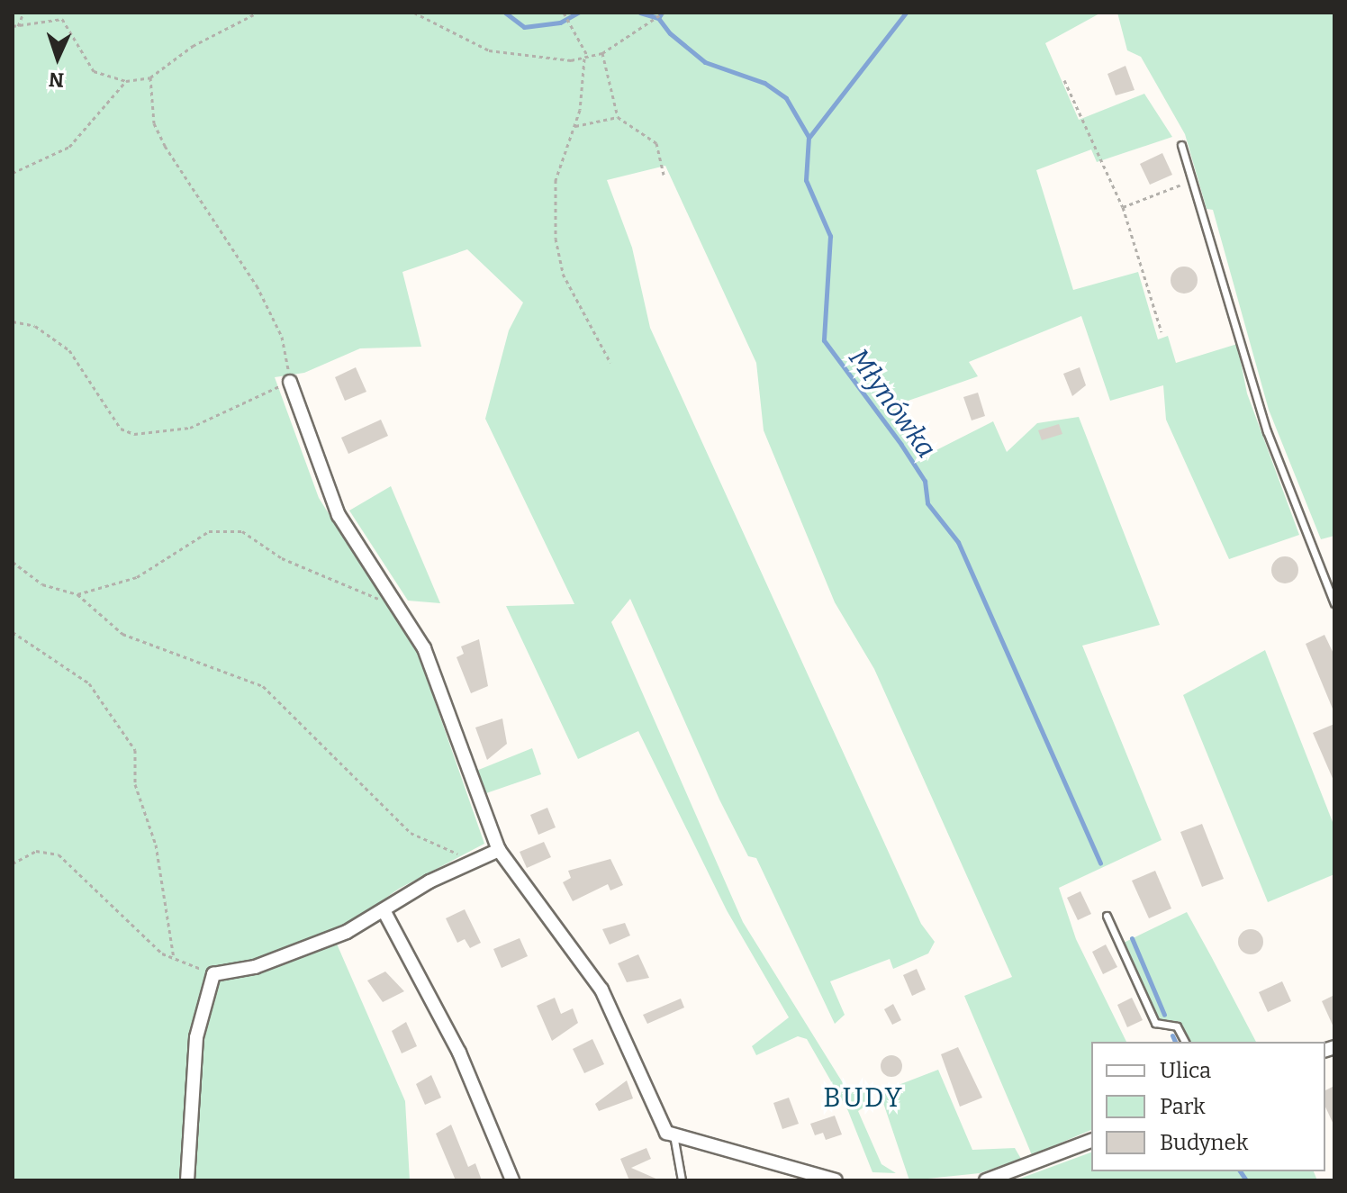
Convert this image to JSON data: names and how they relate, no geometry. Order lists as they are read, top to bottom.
{
  "districts": ["BUDY"],
  "water": ["Młynówka"],
  "legend": ["Ulica", "Park", "Budynek"],
  "north": "bottom"
}
